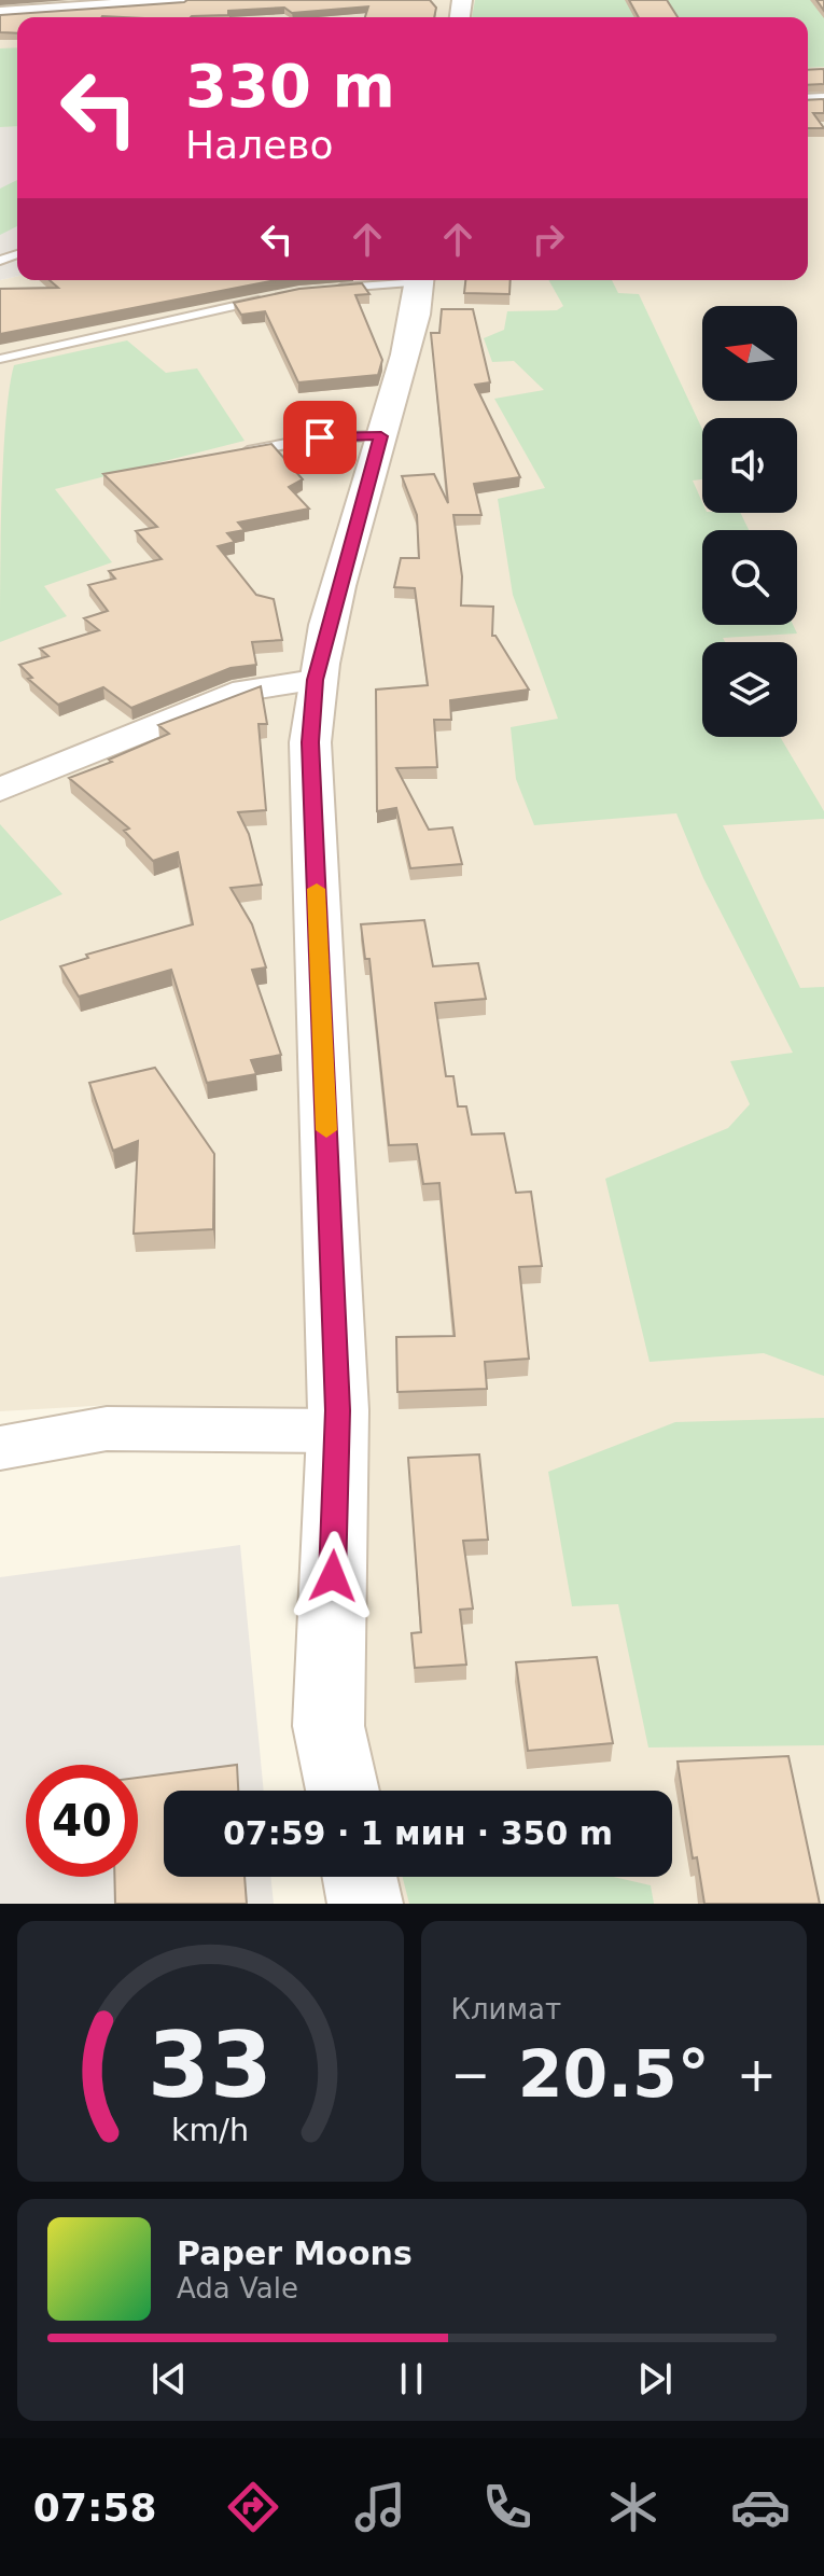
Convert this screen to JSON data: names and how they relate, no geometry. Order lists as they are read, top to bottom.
{
  "north": "left",
  "page": {
    "turn": ["330 m", "Налево"],
    "limit": "40",
    "trip": "07:59 · 1 мин · 350 m",
    "tile": "Климат",
    "heat": ["−", "20.5°", "+"],
    "song": ["Paper Moons", "Ada Vale"],
    "tabs": "07:58",
    "gauge": ["33", "km/h"]
  }
}
